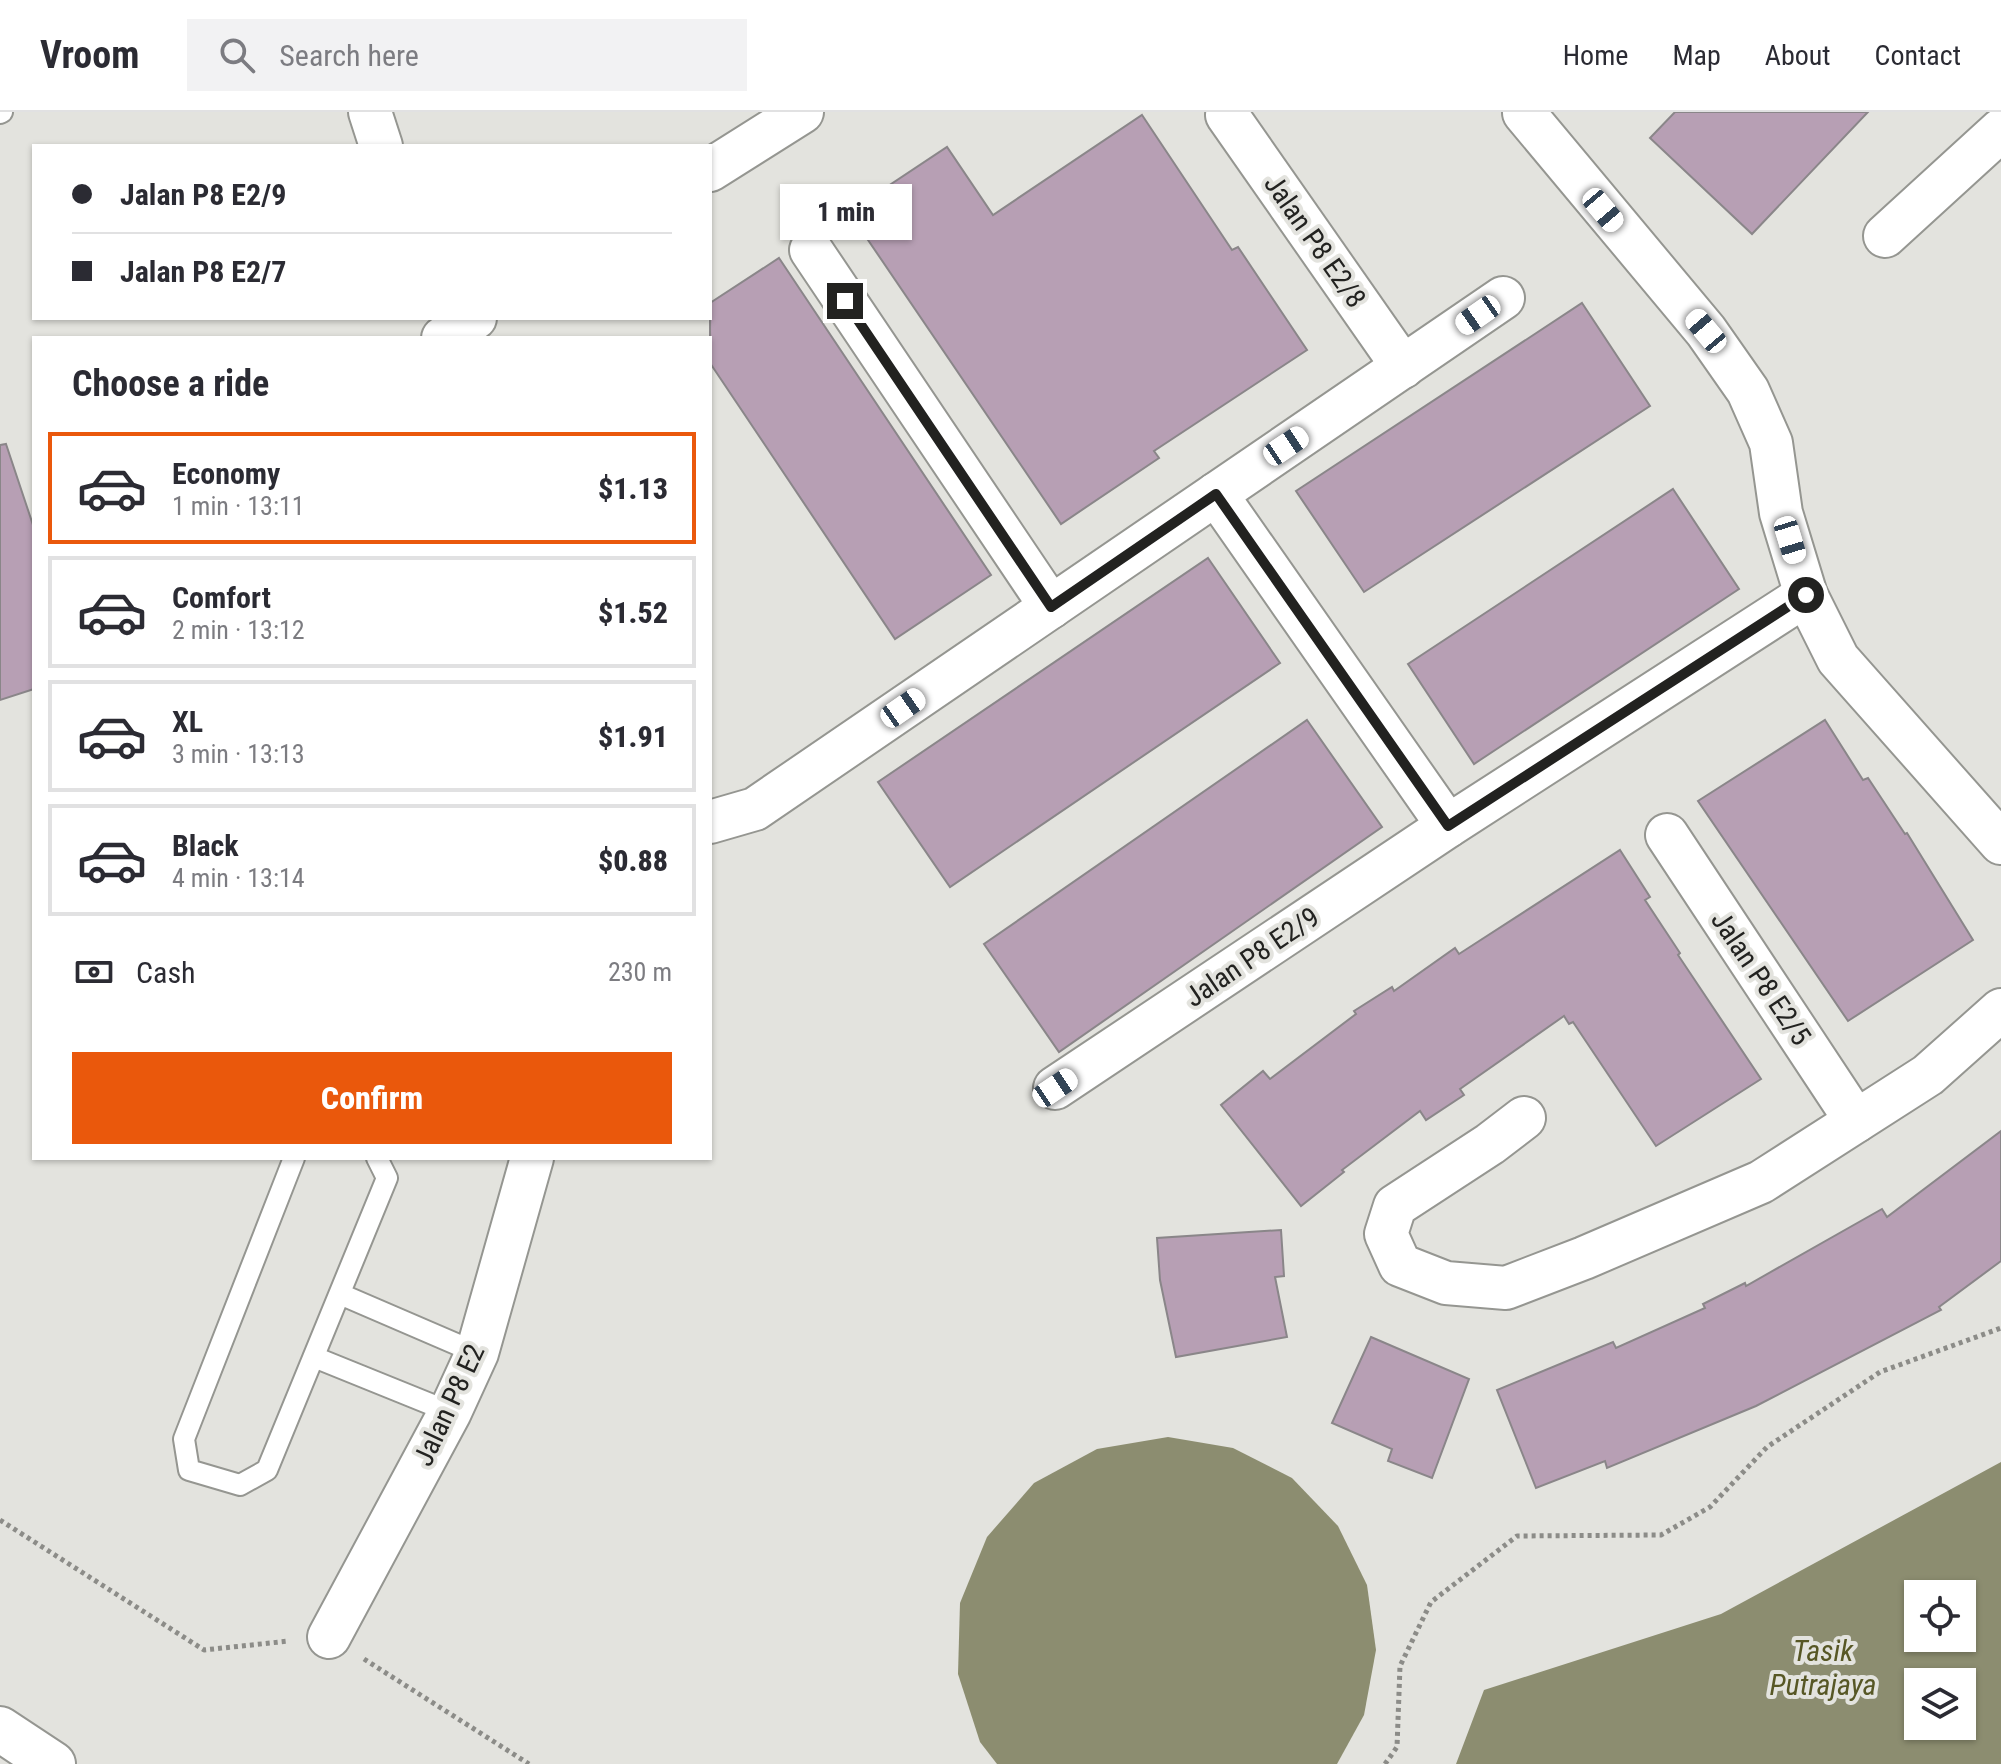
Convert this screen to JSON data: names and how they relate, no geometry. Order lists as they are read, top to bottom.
{
  "streets": {
    "street": [
      "Jalan P8 E2/8",
      "Jalan P8 E2/9",
      "Jalan P8 E2/5",
      "Jalan P8 E2"
    ]
  },
  "water": ["Tasik Putrajaya"],
  "page": {
    "header": "Vroom",
    "search": "Search here",
    "nav": [
      "Home",
      "Map",
      "About",
      "Contact"
    ],
    "banner": ["Jalan P8 E2/9", "Jalan P8 E2/7"],
    "bubble": "1 min",
    "heading": "Choose a ride",
    "list": [
      {
        "name": "Economy",
        "note": "1 min · 13:11",
        "value": "$1.13"
      },
      {
        "name": "Comfort",
        "note": "2 min · 13:12",
        "value": "$1.52"
      },
      {
        "name": "XL",
        "note": "3 min · 13:13",
        "value": "$1.91"
      },
      {
        "name": "Black",
        "note": "4 min · 13:14",
        "value": "$0.88"
      }
    ],
    "pay": ["Cash", "230 m"],
    "buttons": "Confirm"
  }
}
